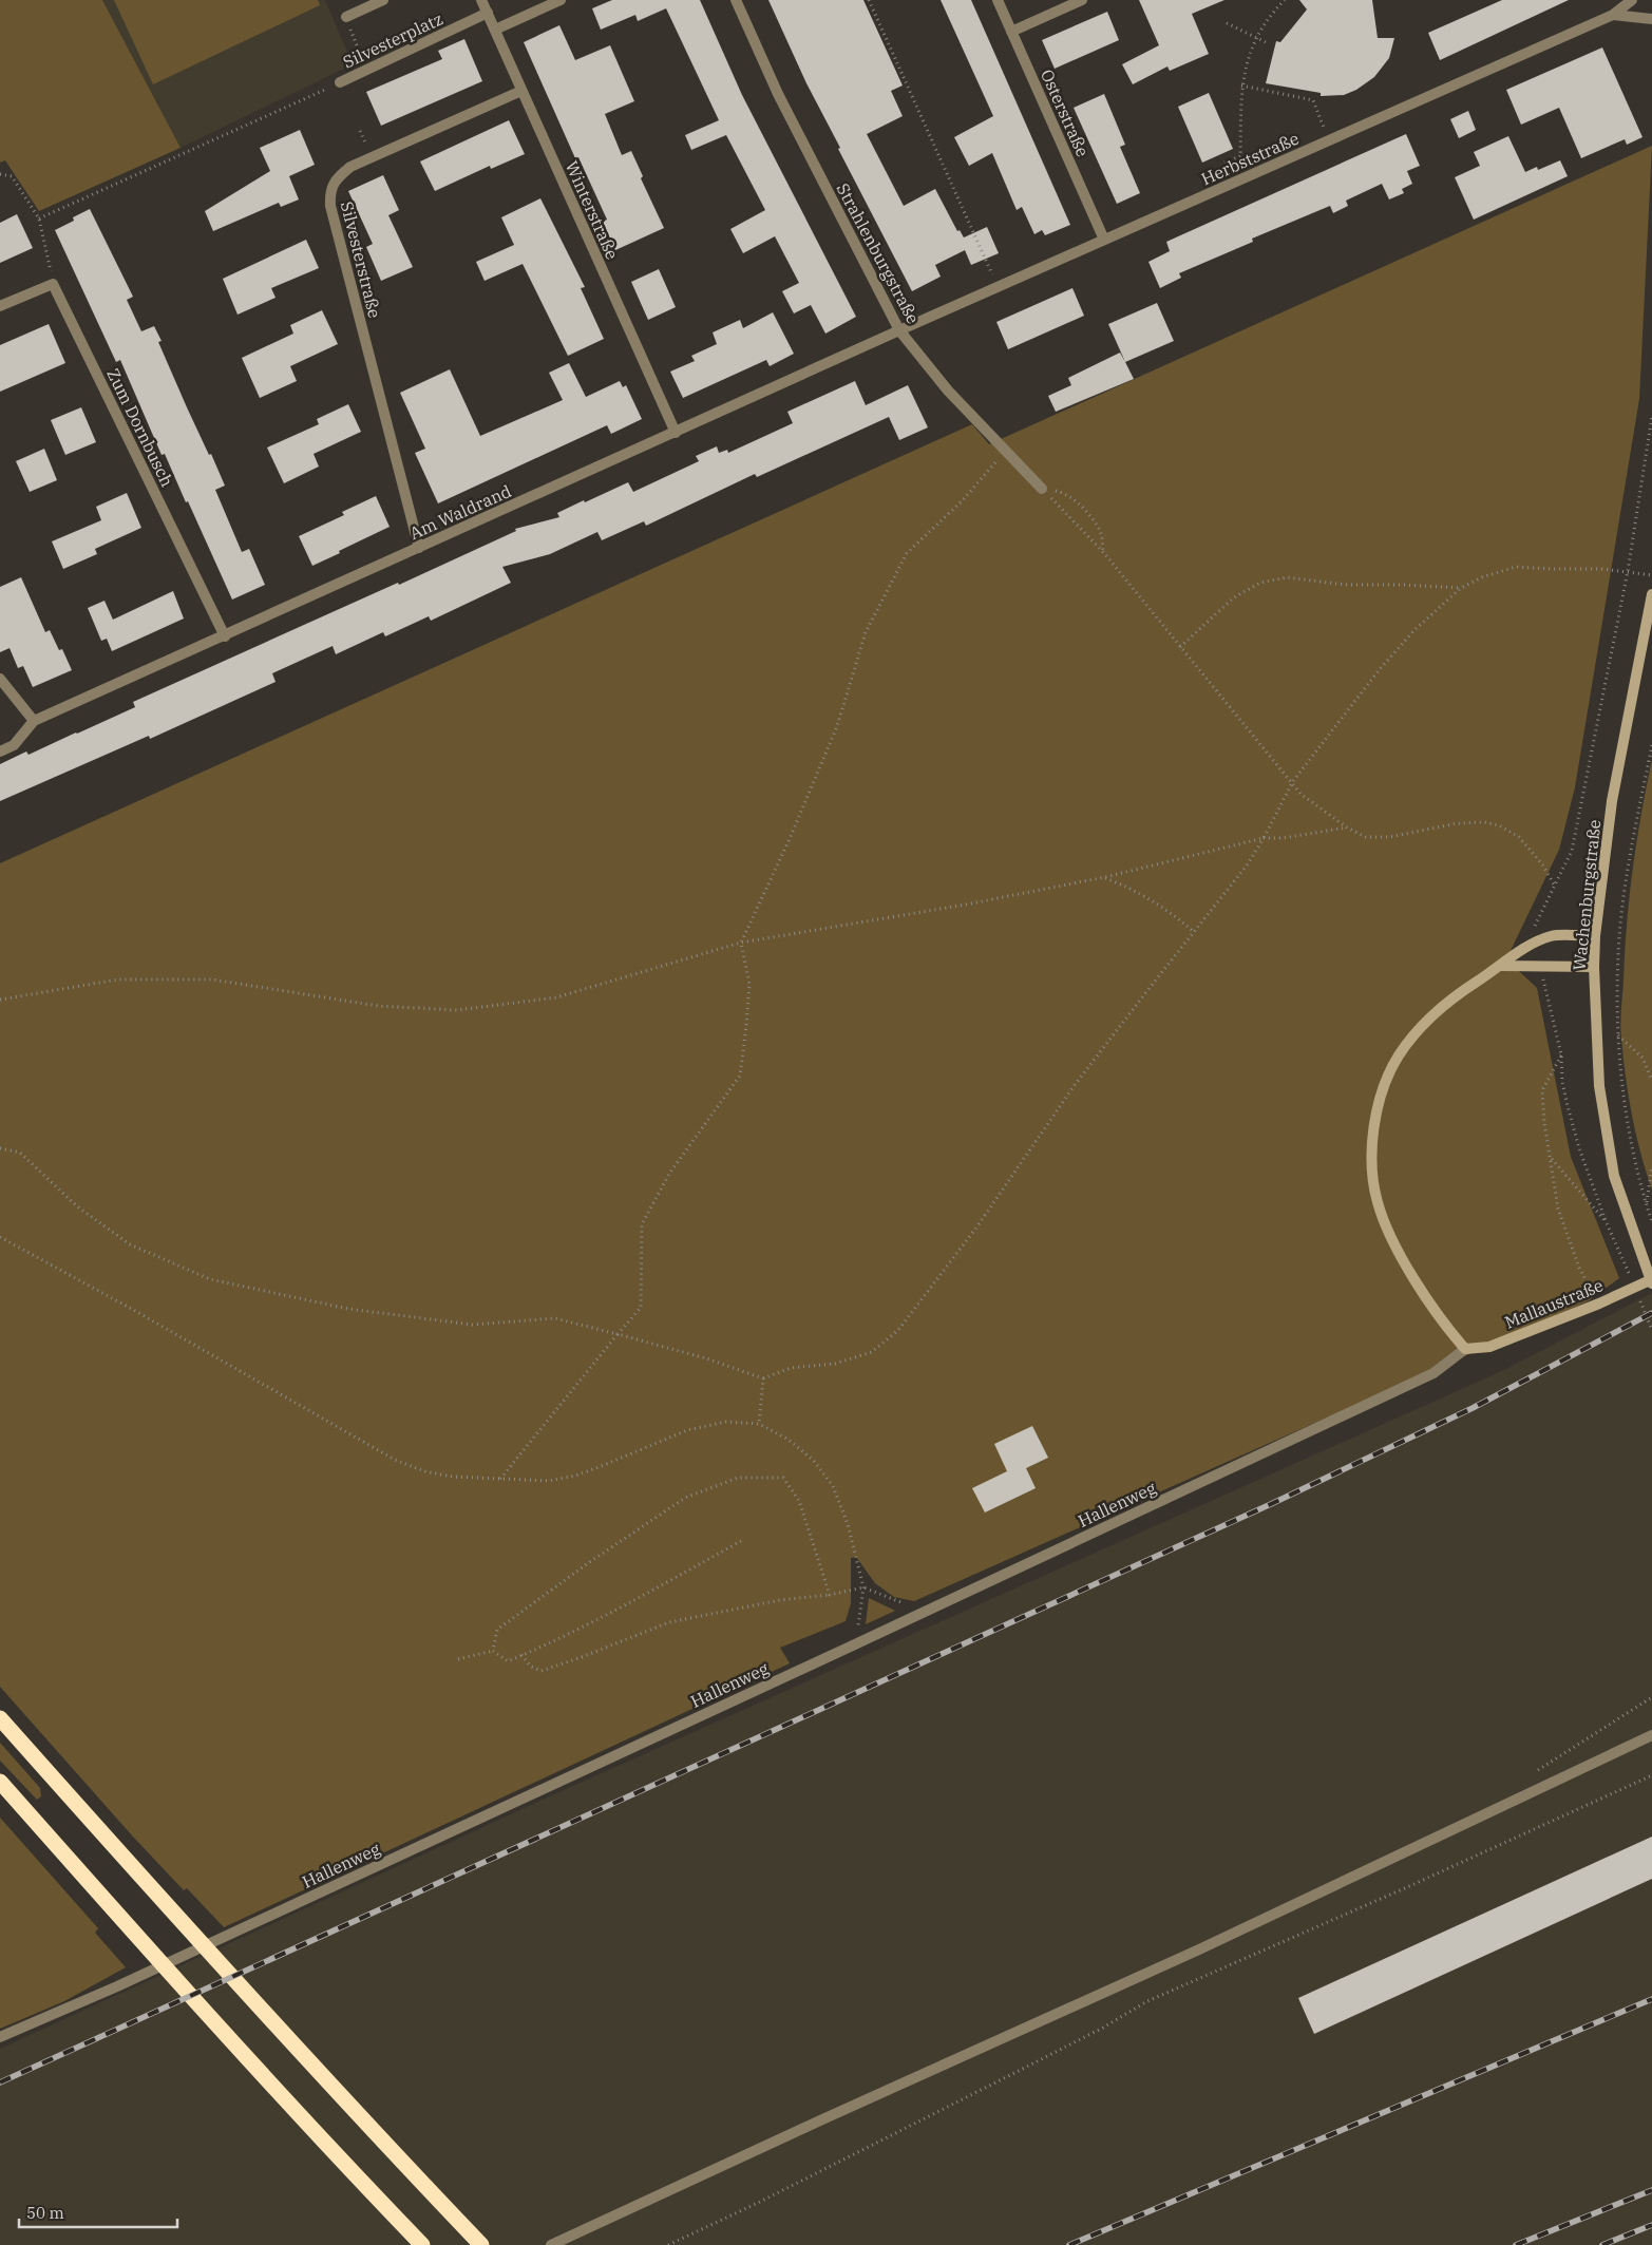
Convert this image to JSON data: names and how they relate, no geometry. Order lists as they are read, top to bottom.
{
  "streets": {
    "street": [
      "Silvesterplatz",
      "Osterstraße",
      "Herbststraße",
      "Winterstraße",
      "Strahlenburgstraße",
      "Silvesterstraße",
      "Zum Dornbusch",
      "Am Waldrand",
      "Wachenburgstraße",
      "Mallaustraße",
      "Hallenweg"
    ]
  },
  "crossings": [
    ["Silvesterplatz", "Winterstraße"],
    ["Osterstraße", "Herbststraße"],
    ["Herbststraße", "Strahlenburgstraße"],
    ["Herbststraße", "Am Waldrand"],
    ["Winterstraße", "Silvesterstraße"],
    ["Winterstraße", "Am Waldrand"],
    ["Strahlenburgstraße", "Am Waldrand"],
    ["Silvesterstraße", "Am Waldrand"],
    ["Zum Dornbusch", "Am Waldrand"],
    ["Mallaustraße", "Hallenweg"]
  ],
  "scale_bar": "50 m"
}
